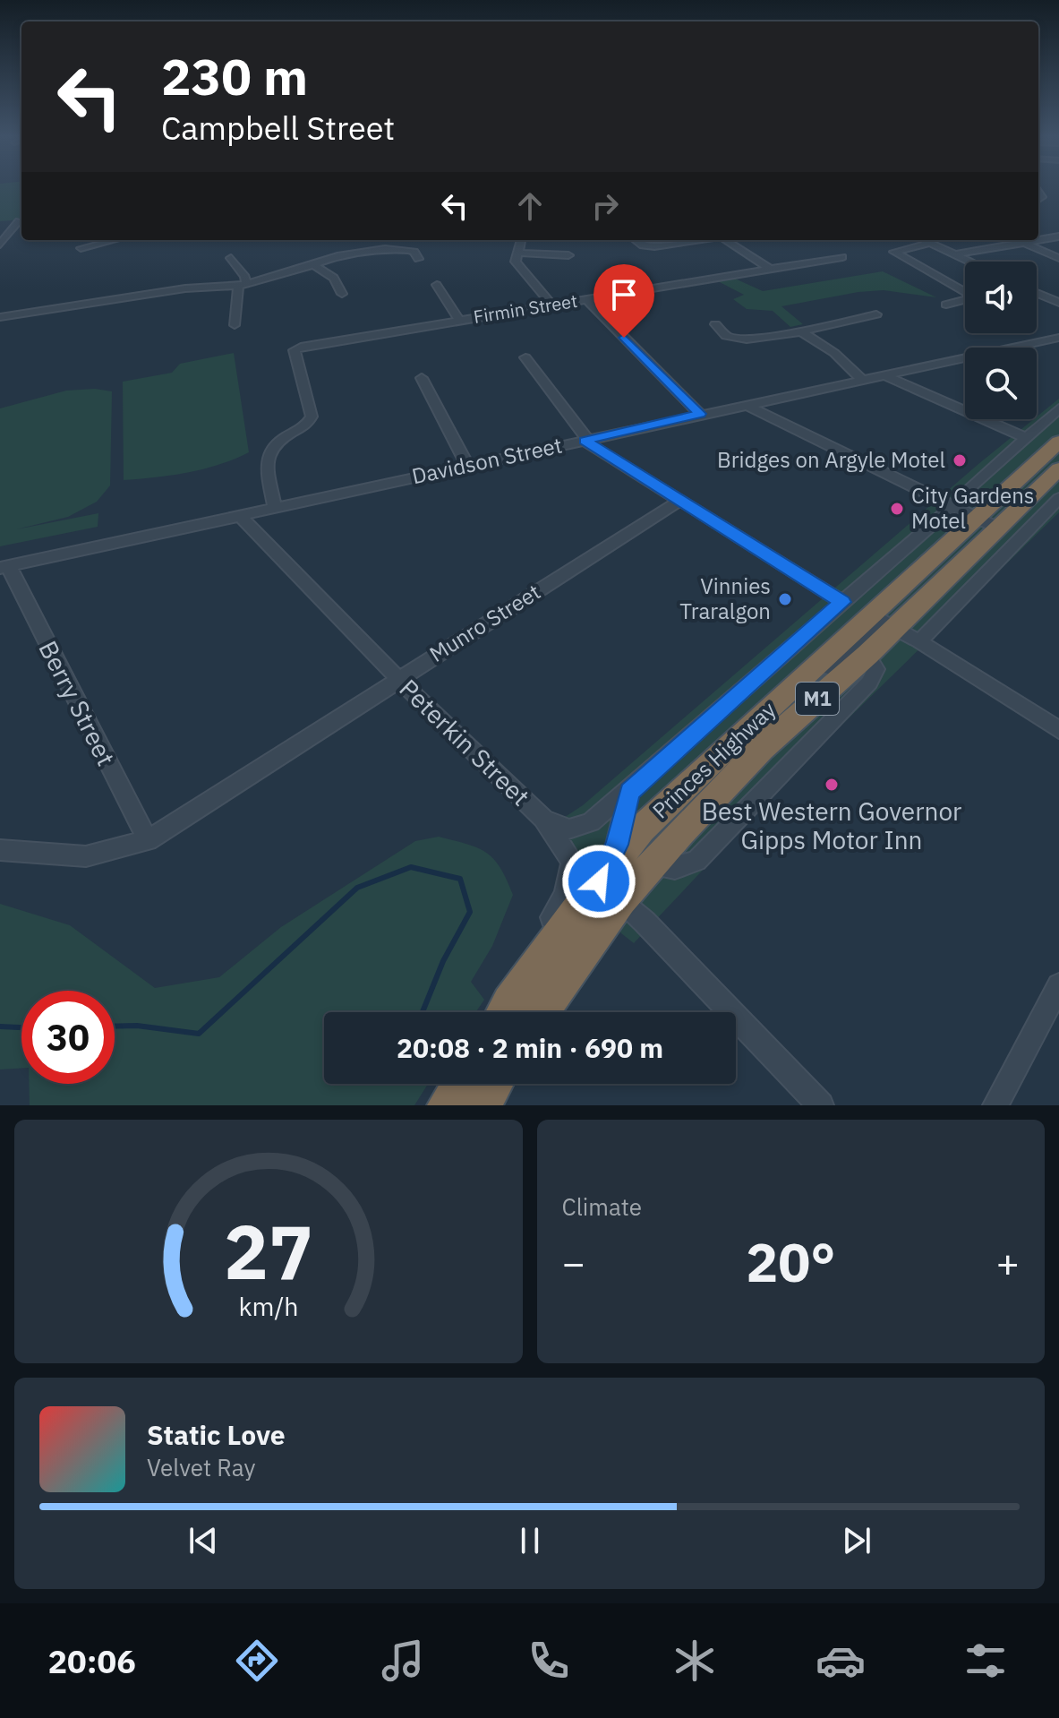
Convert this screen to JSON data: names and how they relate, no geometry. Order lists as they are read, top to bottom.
{
  "streets": {
    "highway": ["M1", "Princes Highway"],
    "street": [
      "Firmin Street",
      "Davidson Street",
      "Munro Street",
      "Berry Street",
      "Peterkin Street"
    ]
  },
  "crossings": [
    ["Firmin Street", "Davidson Street"],
    ["Davidson Street", "Berry Street"],
    ["Davidson Street", "Peterkin Street"],
    ["Munro Street", "Berry Street"],
    ["Munro Street", "Peterkin Street"],
    ["M1", "Princes Highway"]
  ],
  "places": [
    "Bridges on Argyle Motel",
    "City Gardens Motel",
    "Vinnies Traralgon",
    "Best Western Governor Gipps Motor Inn"
  ],
  "page": {
    "turn": ["230 m", "Campbell Street"],
    "limit": "30",
    "trip": "20:08 · 2 min · 690 m",
    "tile": "Climate",
    "heat": ["−", "20°", "+"],
    "song": ["Static Love", "Velvet Ray"],
    "tabs": "20:06",
    "gauge": ["27", "km/h"]
  }
}
